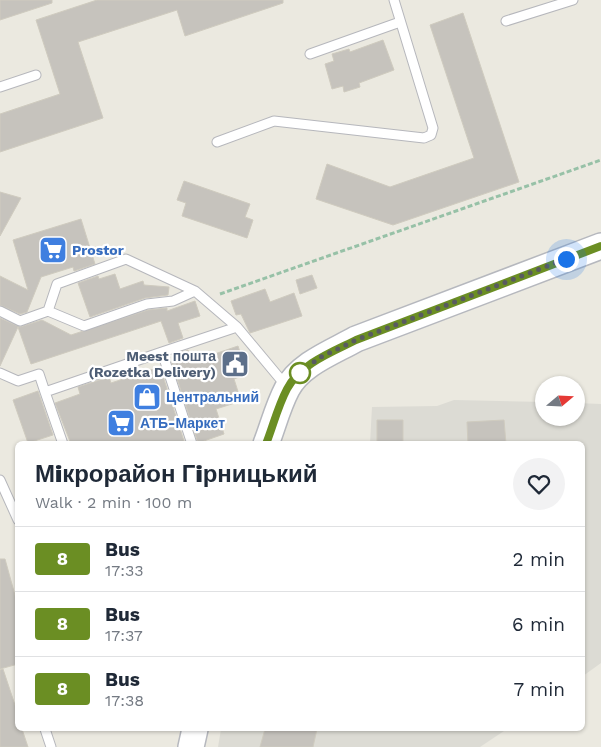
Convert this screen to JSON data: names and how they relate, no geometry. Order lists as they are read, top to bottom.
{
  "places": {
    "supermarket": ["Prostor", "АТБ-Маркет"],
    "public building": ["Meest пошта (Rozetka Delivery)"],
    "shop": ["Центральний"]
  },
  "lines": ["bus line 8"],
  "north": "right",
  "page": {
    "heading": ["Мiкрорайон Гiрницький", "Walk · 2 min · 100 m"],
    "list": [
      {
        "mark": "8",
        "name": "Bus",
        "note": "17:33",
        "value": "2 min"
      },
      {
        "mark": "8",
        "name": "Bus",
        "note": "17:37",
        "value": "6 min"
      },
      {
        "mark": "8",
        "name": "Bus",
        "note": "17:38",
        "value": "7 min"
      }
    ]
  }
}
